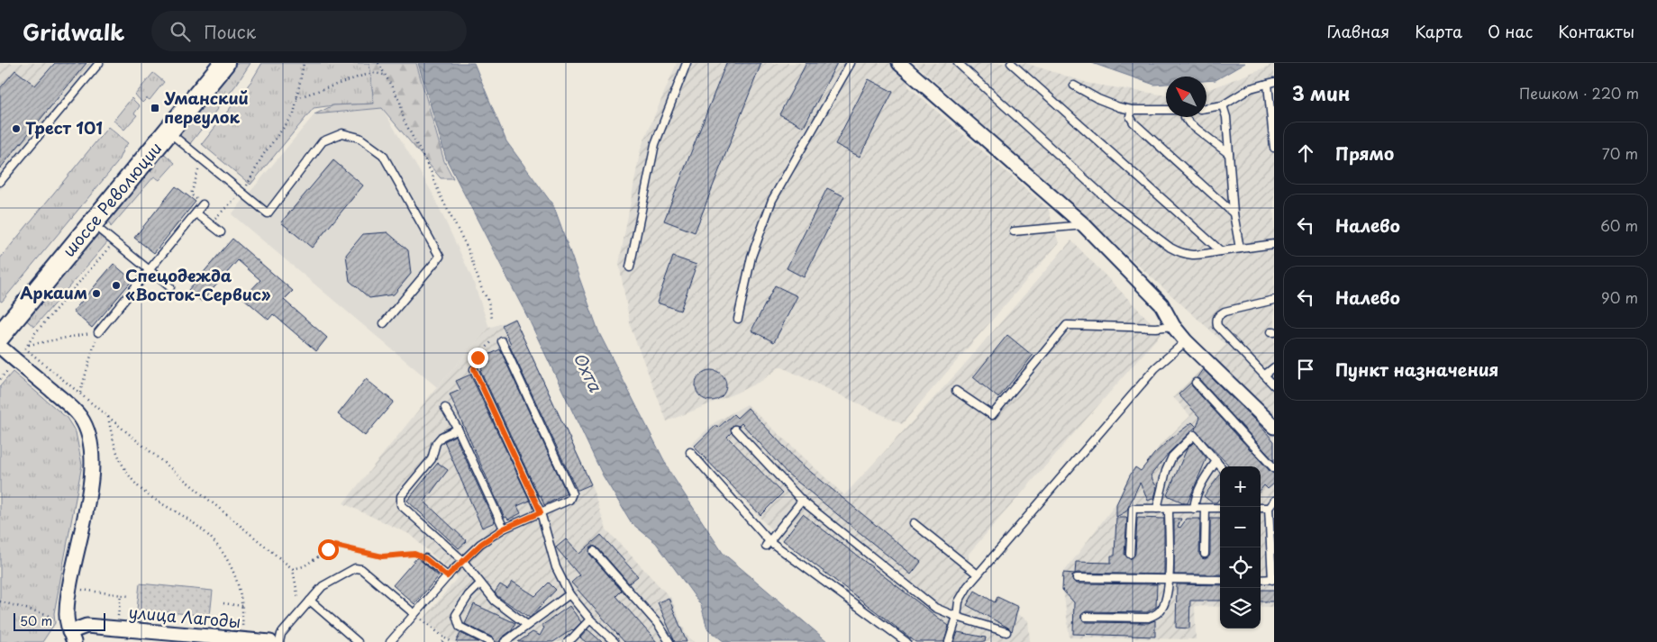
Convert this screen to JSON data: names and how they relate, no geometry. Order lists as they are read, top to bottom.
{
  "streets": {
    "main road": ["шоссе Революции"],
    "street": ["улица Лагоды"]
  },
  "water": ["Охта"],
  "places": {
    "transit": ["Уманский переулок"],
    "other": ["Трест 101", "Спецодежда «Восток-Сервис»", "Аркаим"]
  },
  "scale_bar": "50 m",
  "north": "top left",
  "page": {
    "header": "Gridwalk",
    "search": "Поиск",
    "nav": [
      "Главная",
      "Карта",
      "О нас",
      "Контакты"
    ],
    "heading": ["3 мин", "Пешком · 220 m"],
    "list": [
      ["Прямо", "70 m"],
      ["Налево", "60 m"],
      ["Налево", "90 m"],
      "Пункт назначения"
    ],
    "map_buttons": ["+", "−"],
    "scale": "50 m"
  }
}
